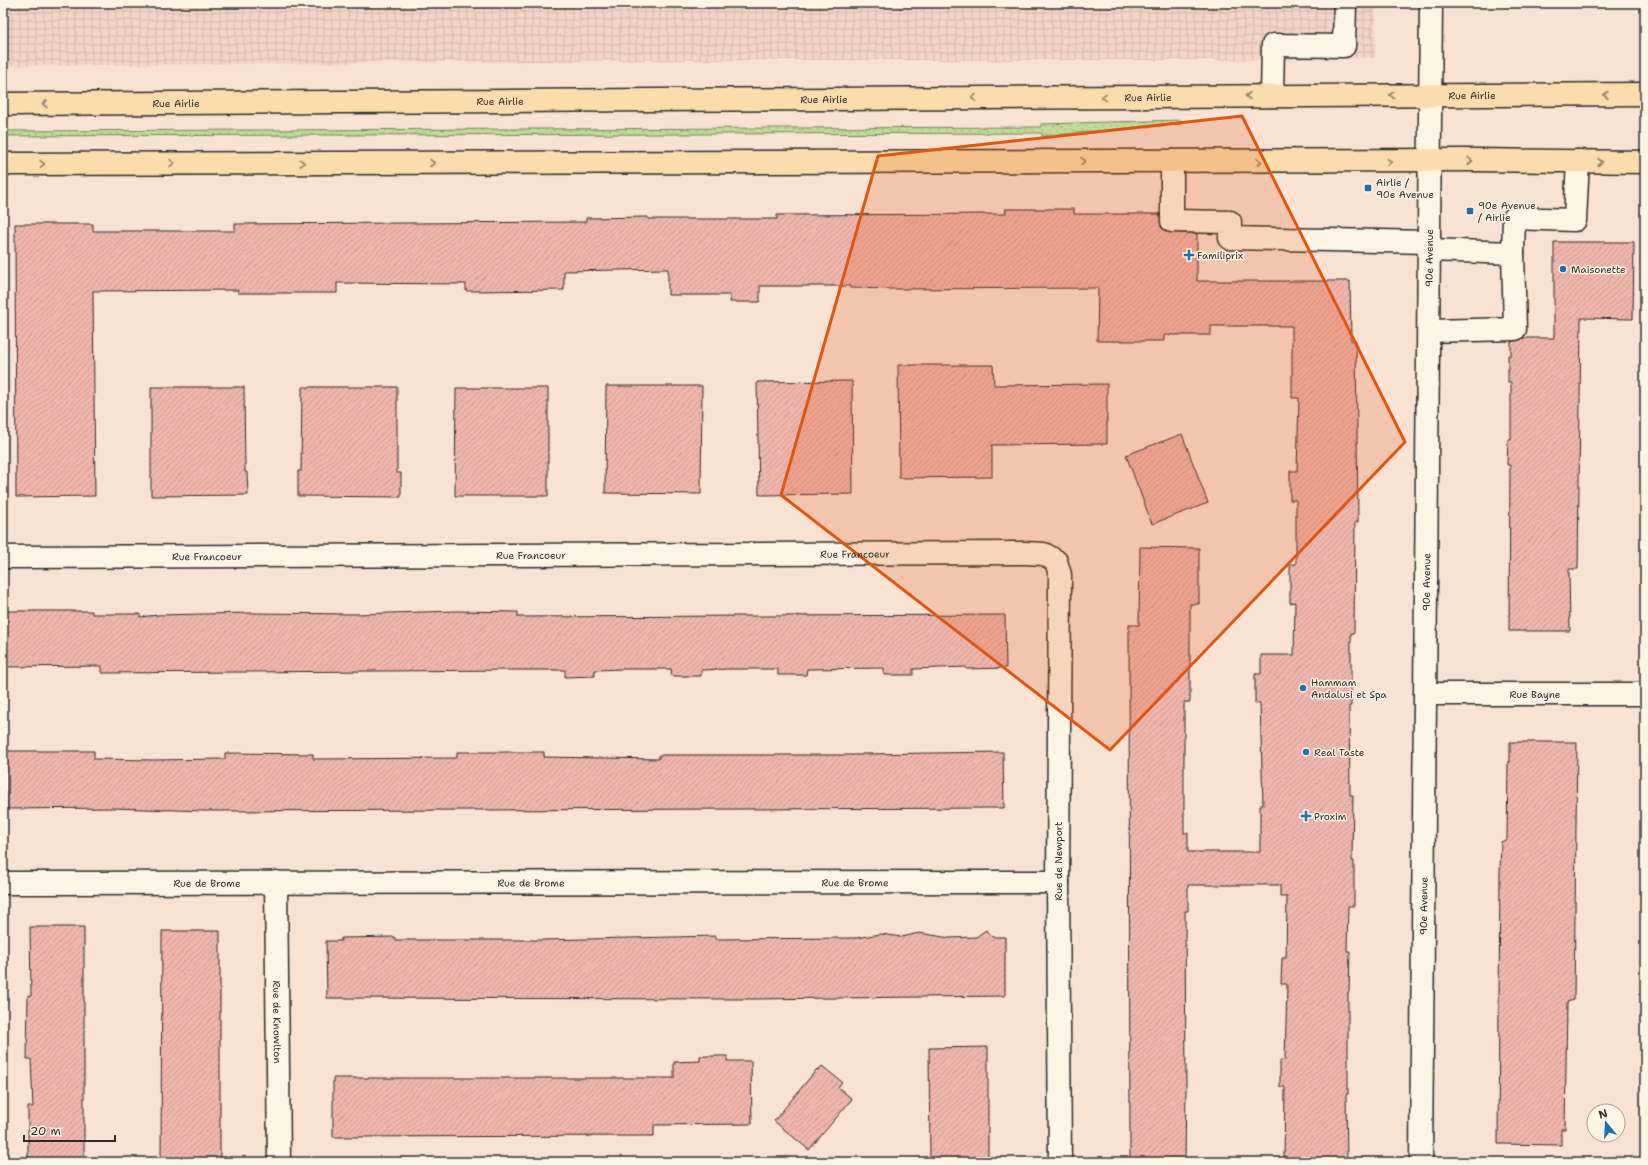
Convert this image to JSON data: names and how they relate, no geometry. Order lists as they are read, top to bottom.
{
  "streets": {
    "main road": ["Rue Airlie"],
    "street": [
      "90e Avenue",
      "Rue Francoeur",
      "Rue Bayne",
      "Rue de Newport",
      "Rue de Brome",
      "Rue de Knowlton"
    ]
  },
  "crossings": [
    ["Rue Airlie", "90e Avenue"],
    ["90e Avenue", "Rue Bayne"],
    ["Rue Francoeur", "Rue de Newport"],
    ["Rue de Newport", "Rue de Brome"],
    ["Rue de Brome", "Rue de Knowlton"]
  ],
  "places": {
    "transit": ["Airlie / 90e Avenue", "90e Avenue / Airlie"],
    "health": ["Familiprix", "Proxim"],
    "other": ["Maisonette", "Hammam Andalusi et Spa", "Real Taste"]
  },
  "scale_bar": "20 m",
  "north": "top"
}
